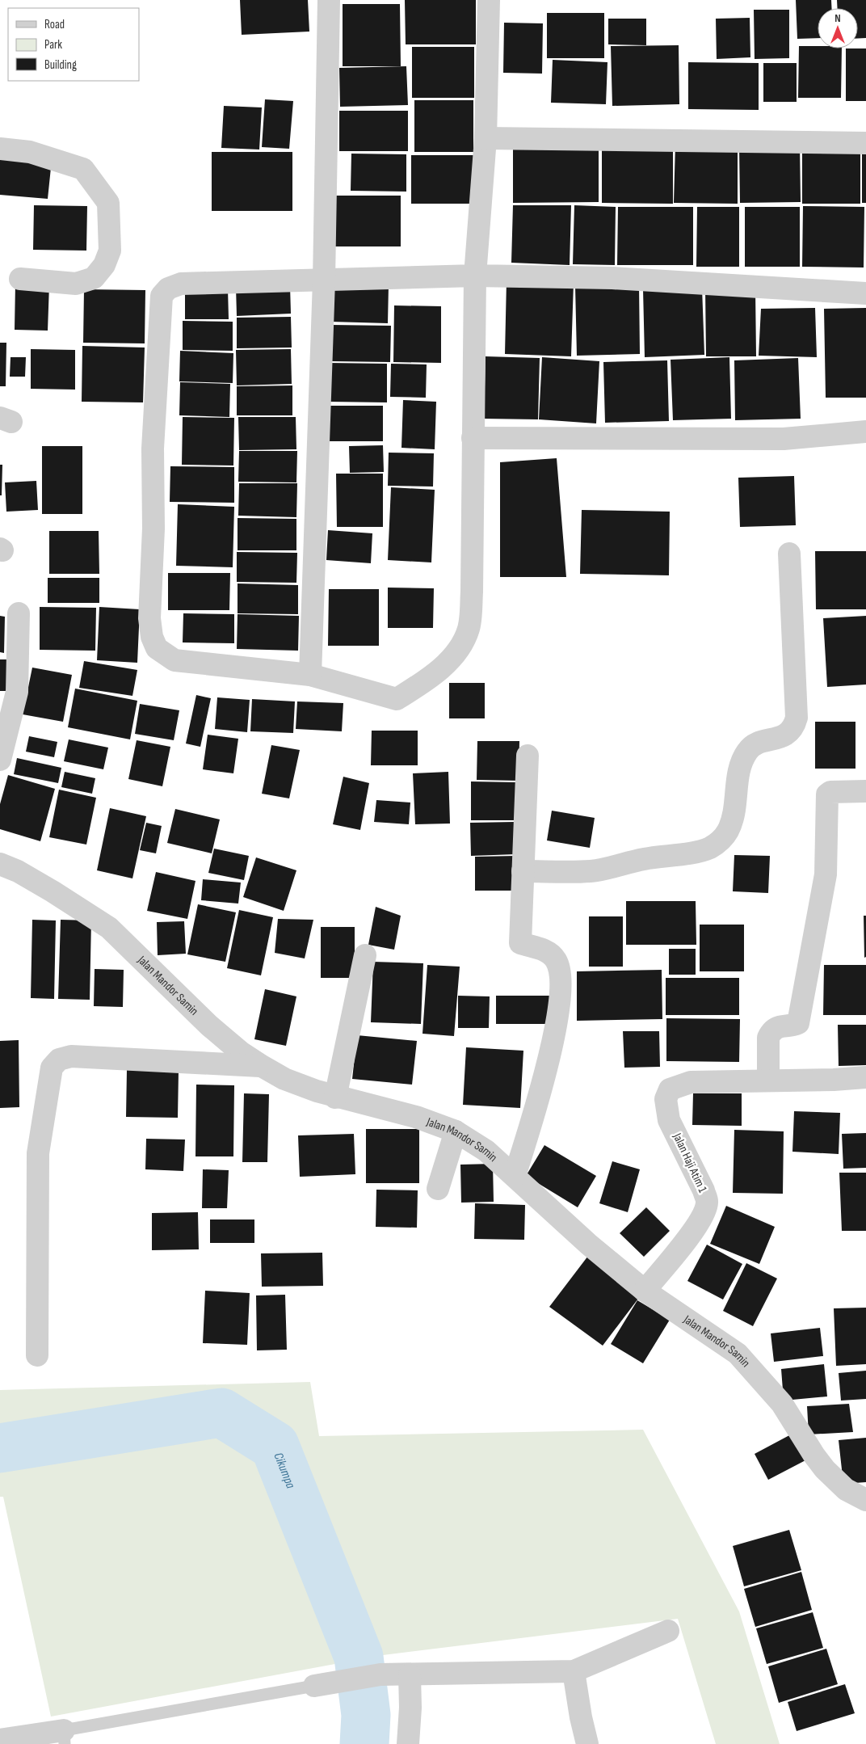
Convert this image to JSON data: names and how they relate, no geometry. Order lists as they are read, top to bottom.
{
  "streets": {
    "street": ["Jalan Mandor Samin", "Jalan Haji Atim 1"]
  },
  "crossings": [
    ["Jalan Mandor Samin", "Jalan Haji Atim 1"]
  ],
  "water": ["Cikumpa"],
  "legend": ["Road", "Park", "Building"],
  "north": "top"
}
